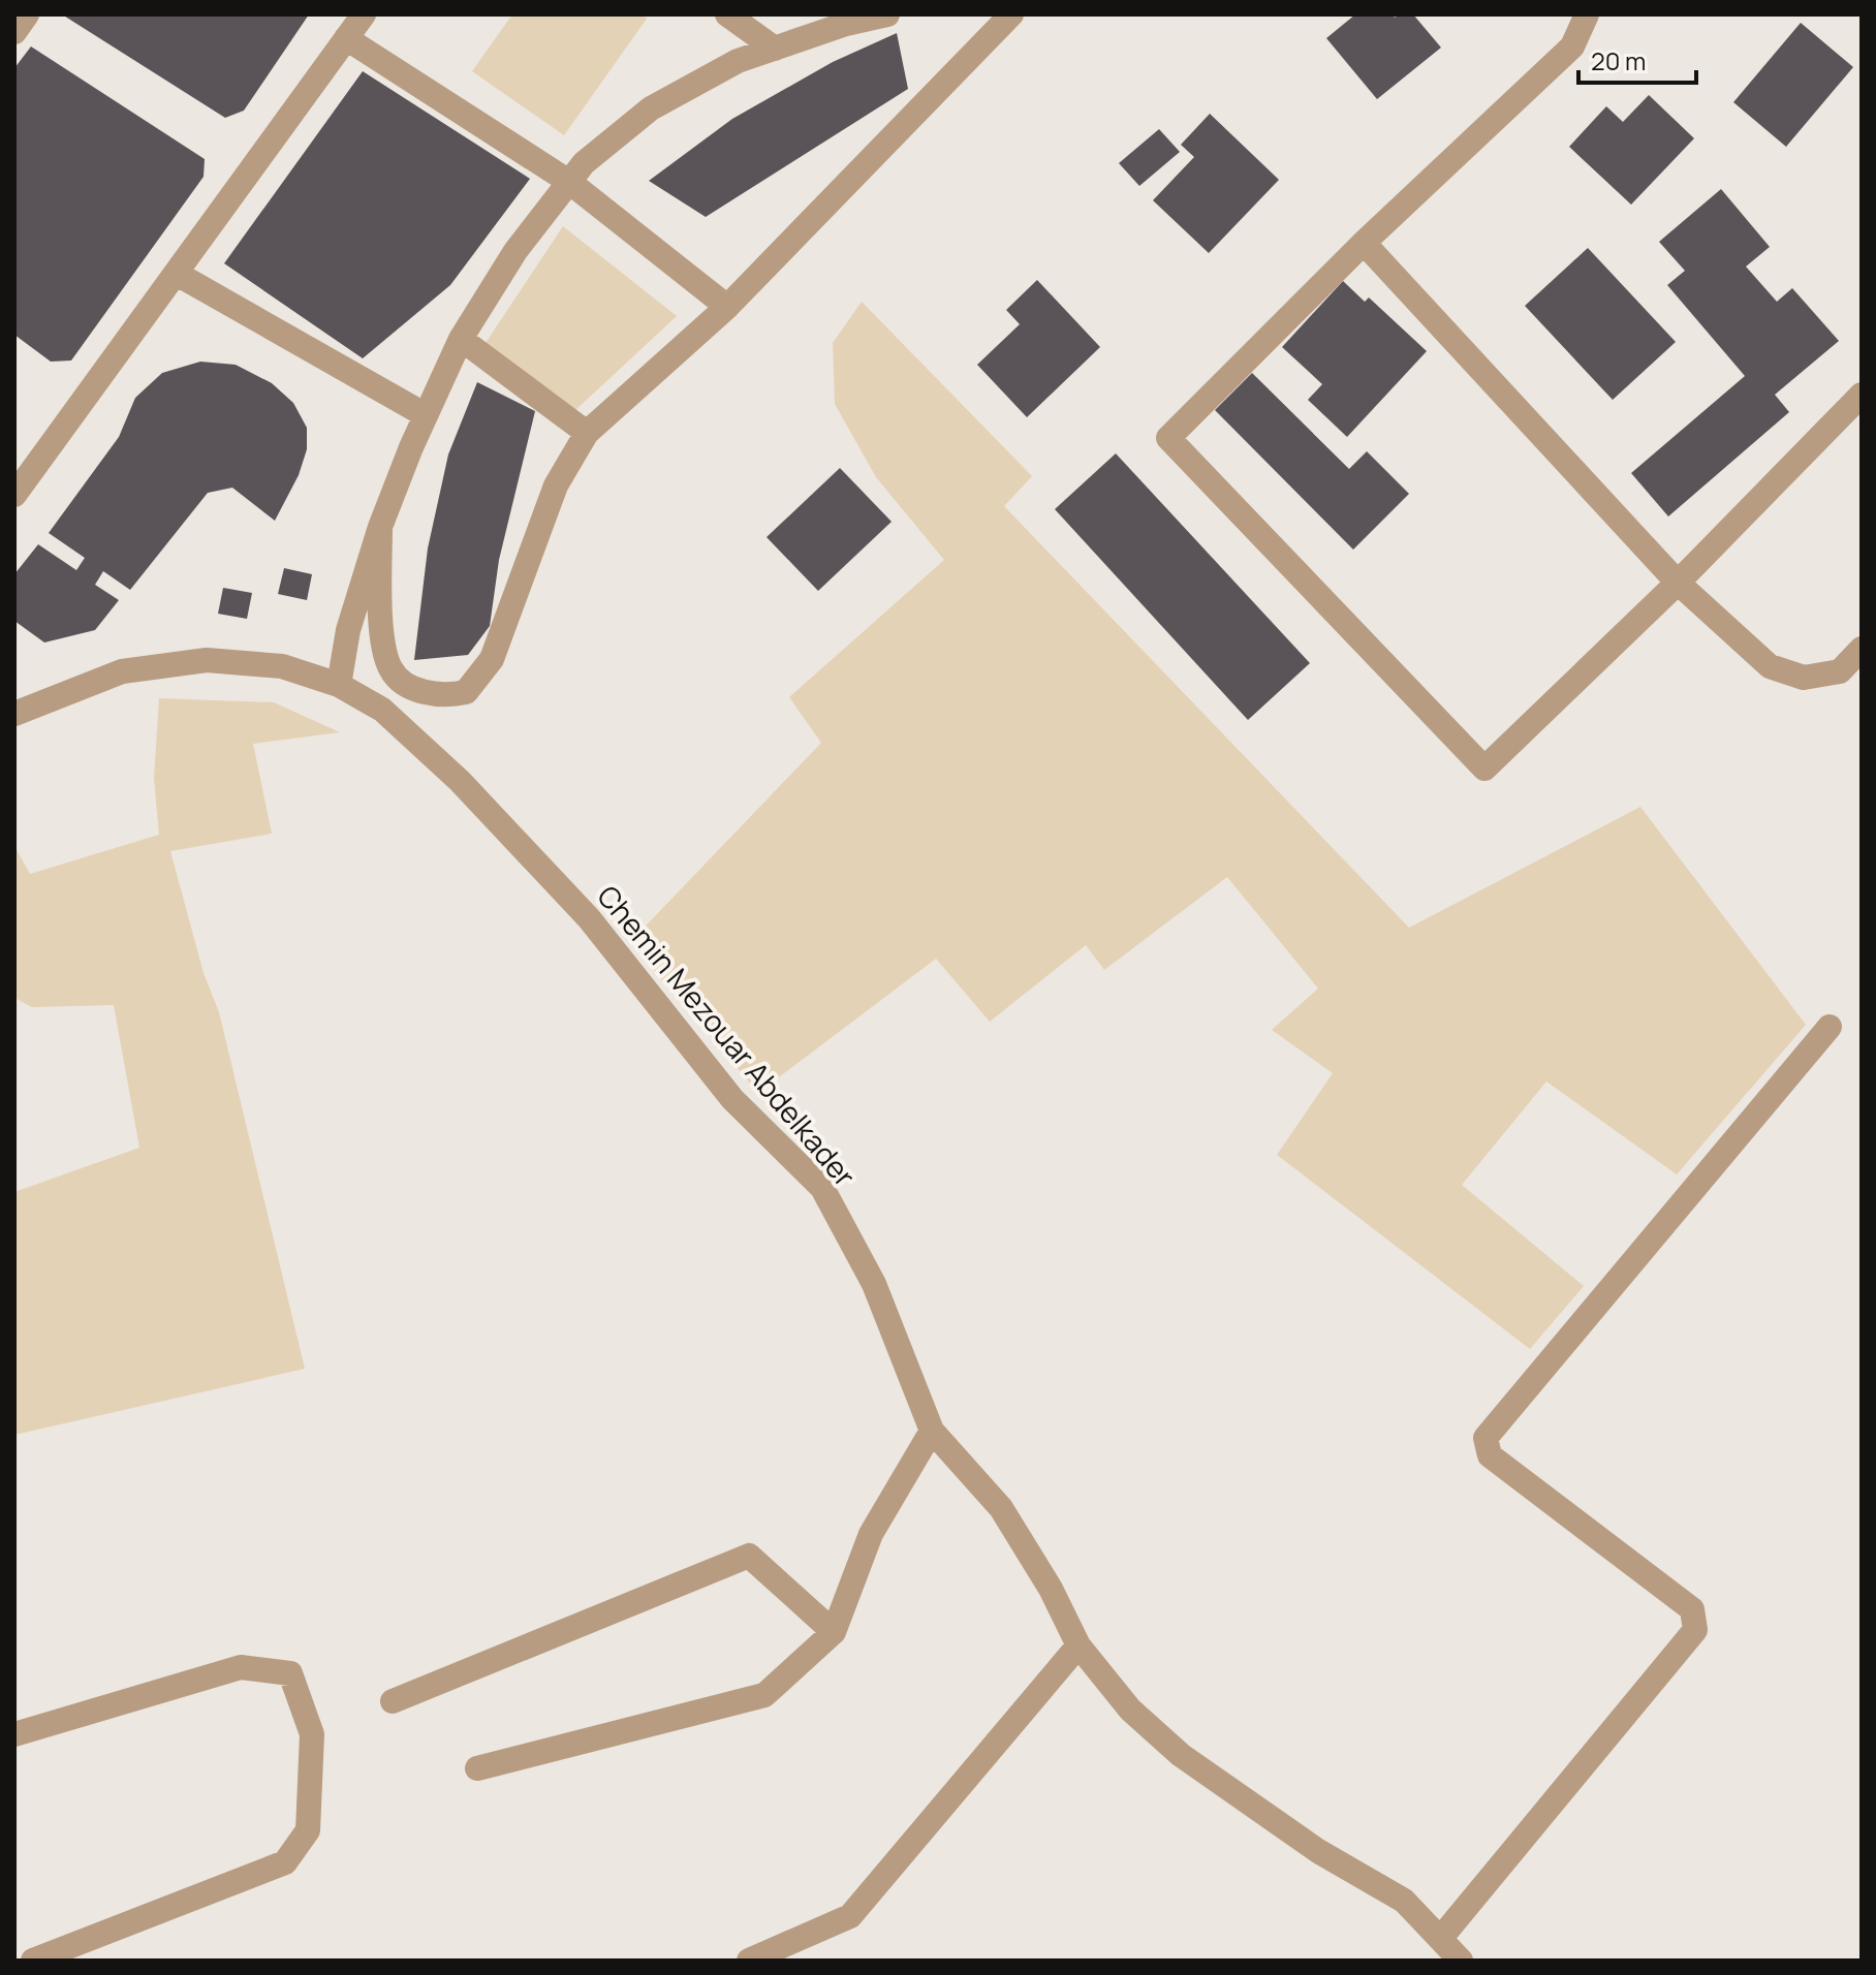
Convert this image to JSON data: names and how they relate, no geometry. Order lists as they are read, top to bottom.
{
  "streets": {
    "street": ["Chemin Mezouar Abdelkader"]
  },
  "scale_bar": "20 m"
}
